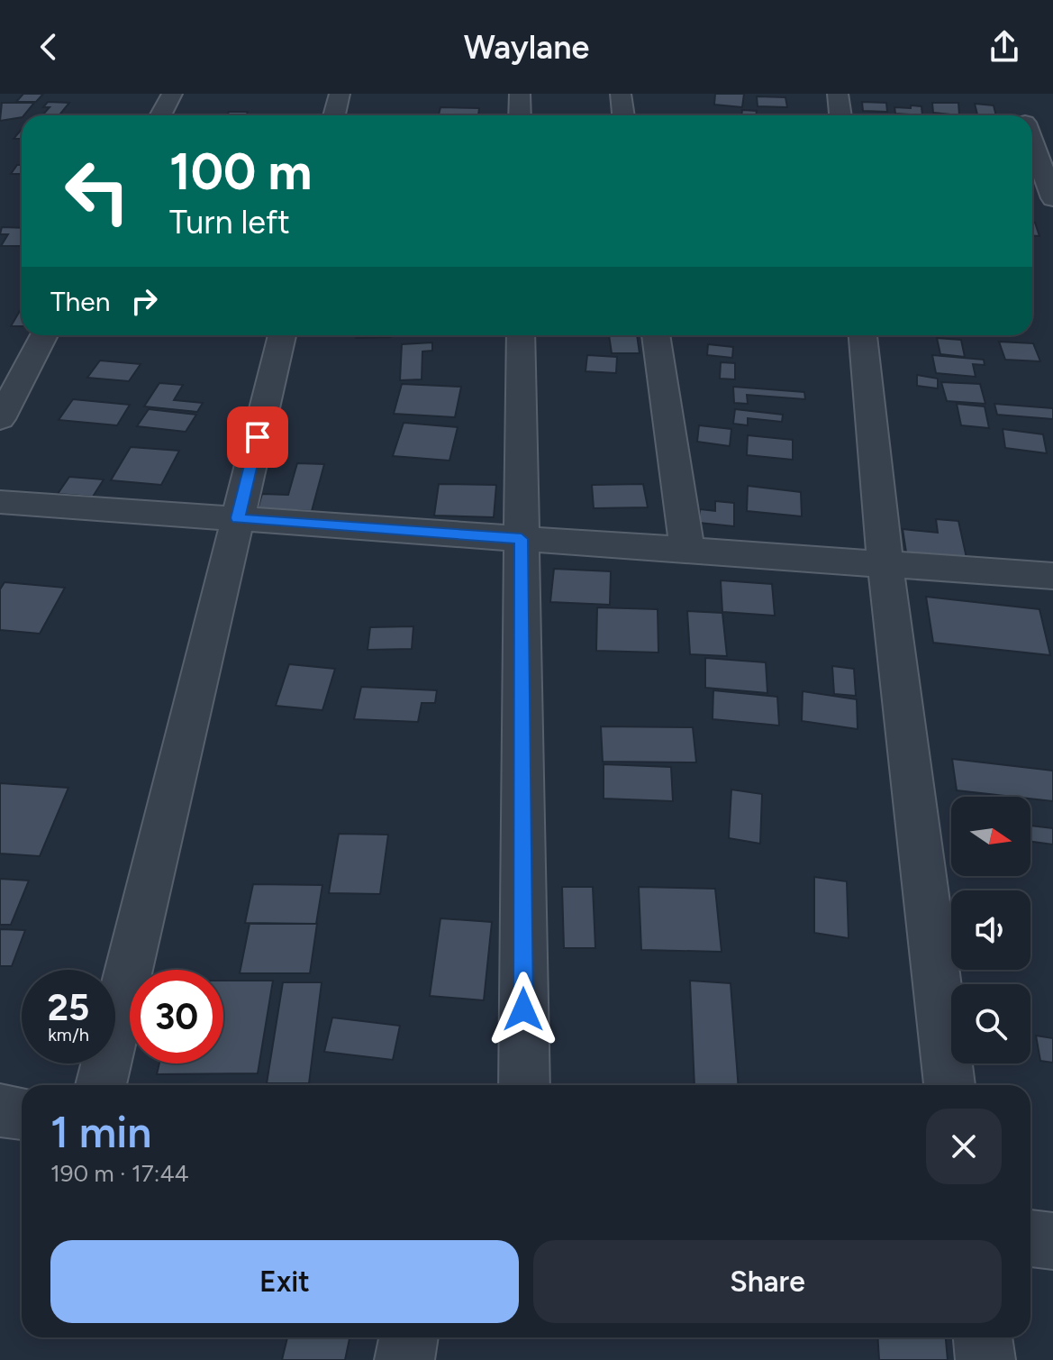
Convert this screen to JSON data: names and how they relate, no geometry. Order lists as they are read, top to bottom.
{
  "north": "right",
  "page": {
    "header": "Waylane",
    "turn": ["100 m", "Turn left"],
    "then": "Then",
    "speed": "25 km/h",
    "limit": "30",
    "heading": ["1 min", "190 m · 17:44"],
    "buttons": ["Exit", "Share"]
  }
}
